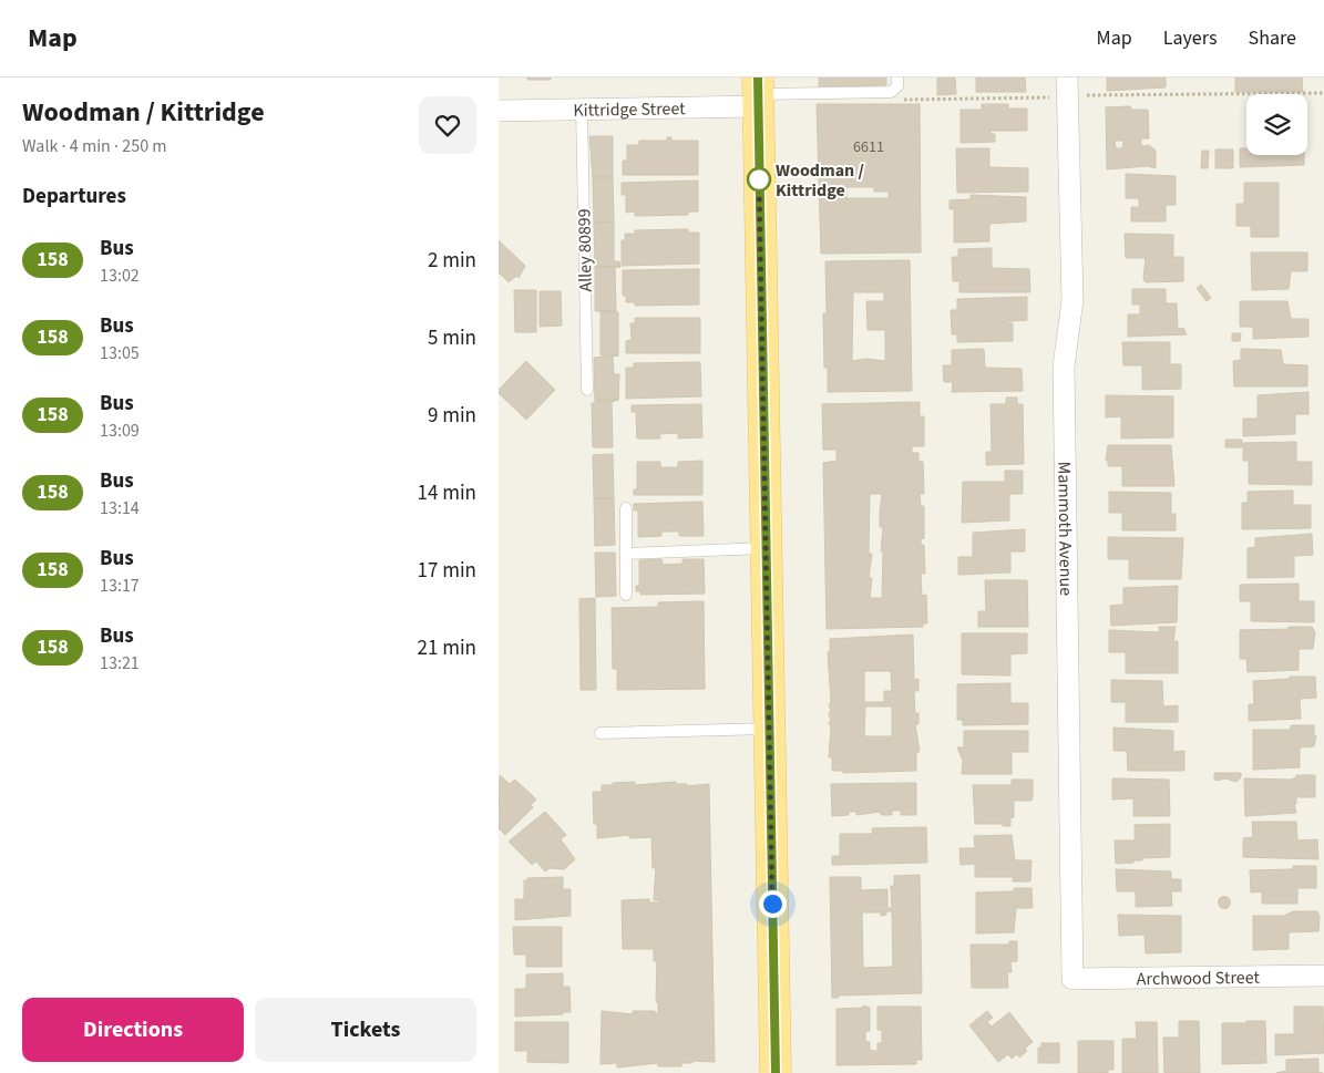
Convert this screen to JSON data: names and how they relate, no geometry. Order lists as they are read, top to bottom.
{
  "streets": {
    "street": ["Kittridge Street", "Mammoth Avenue", "Archwood Street"],
    "lane": ["Alley 80899"]
  },
  "crossings": [
    ["Kittridge Street", "Alley 80899"],
    ["Mammoth Avenue", "Archwood Street"]
  ],
  "places": ["Woodman / Kittridge"],
  "lines": ["bus line 158"],
  "house_numbers": ["6611"],
  "page": {
    "header": "Map",
    "nav": ["Map", "Layers", "Share"],
    "heading": [
      ["Woodman / Kittridge", "Walk · 4 min · 250 m"],
      "Departures"
    ],
    "list": [
      {
        "mark": "158",
        "name": "Bus",
        "note": "13:02",
        "value": "2 min"
      },
      {
        "mark": "158",
        "name": "Bus",
        "note": "13:05",
        "value": "5 min"
      },
      {
        "mark": "158",
        "name": "Bus",
        "note": "13:09",
        "value": "9 min"
      },
      {
        "mark": "158",
        "name": "Bus",
        "note": "13:14",
        "value": "14 min"
      },
      {
        "mark": "158",
        "name": "Bus",
        "note": "13:17",
        "value": "17 min"
      },
      {
        "mark": "158",
        "name": "Bus",
        "note": "13:21",
        "value": "21 min"
      }
    ],
    "buttons": ["Directions", "Tickets"]
  }
}
